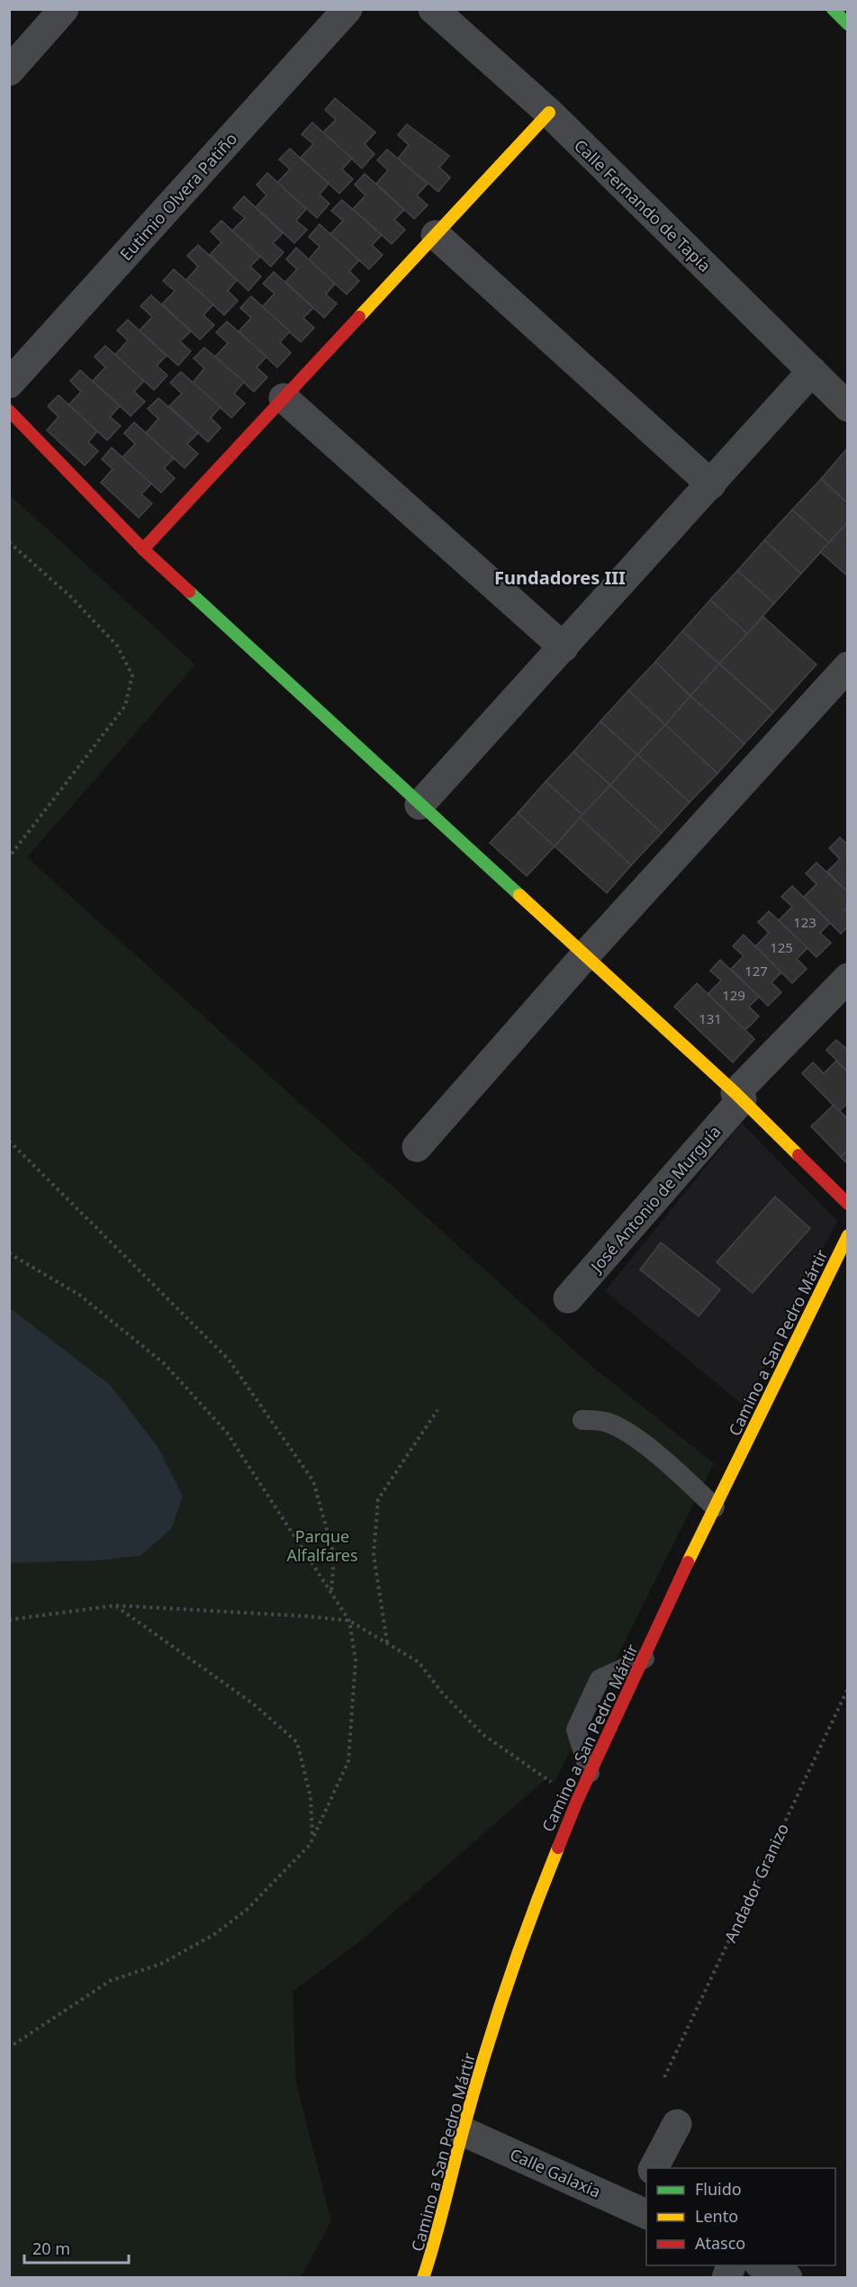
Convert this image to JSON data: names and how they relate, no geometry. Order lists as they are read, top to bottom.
{
  "streets": {
    "street": [
      "Eutimio Olvera Patiño",
      "Calle Fernando de Tapía",
      "José Antonio de Murguía",
      "Camino a San Pedro Mártir",
      "Calle Galaxia"
    ],
    "path": ["Andador Granizo"]
  },
  "crossings": [
    ["Camino a San Pedro Mártir", "Calle Galaxia"]
  ],
  "districts": ["Fundadores III"],
  "parks": ["Parque Alfalfares"],
  "house_numbers": [
    "123",
    "125",
    "127",
    "129",
    "131"
  ],
  "legend": ["Fluido", "Lento", "Atasco"],
  "scale_bar": "20 m"
}
